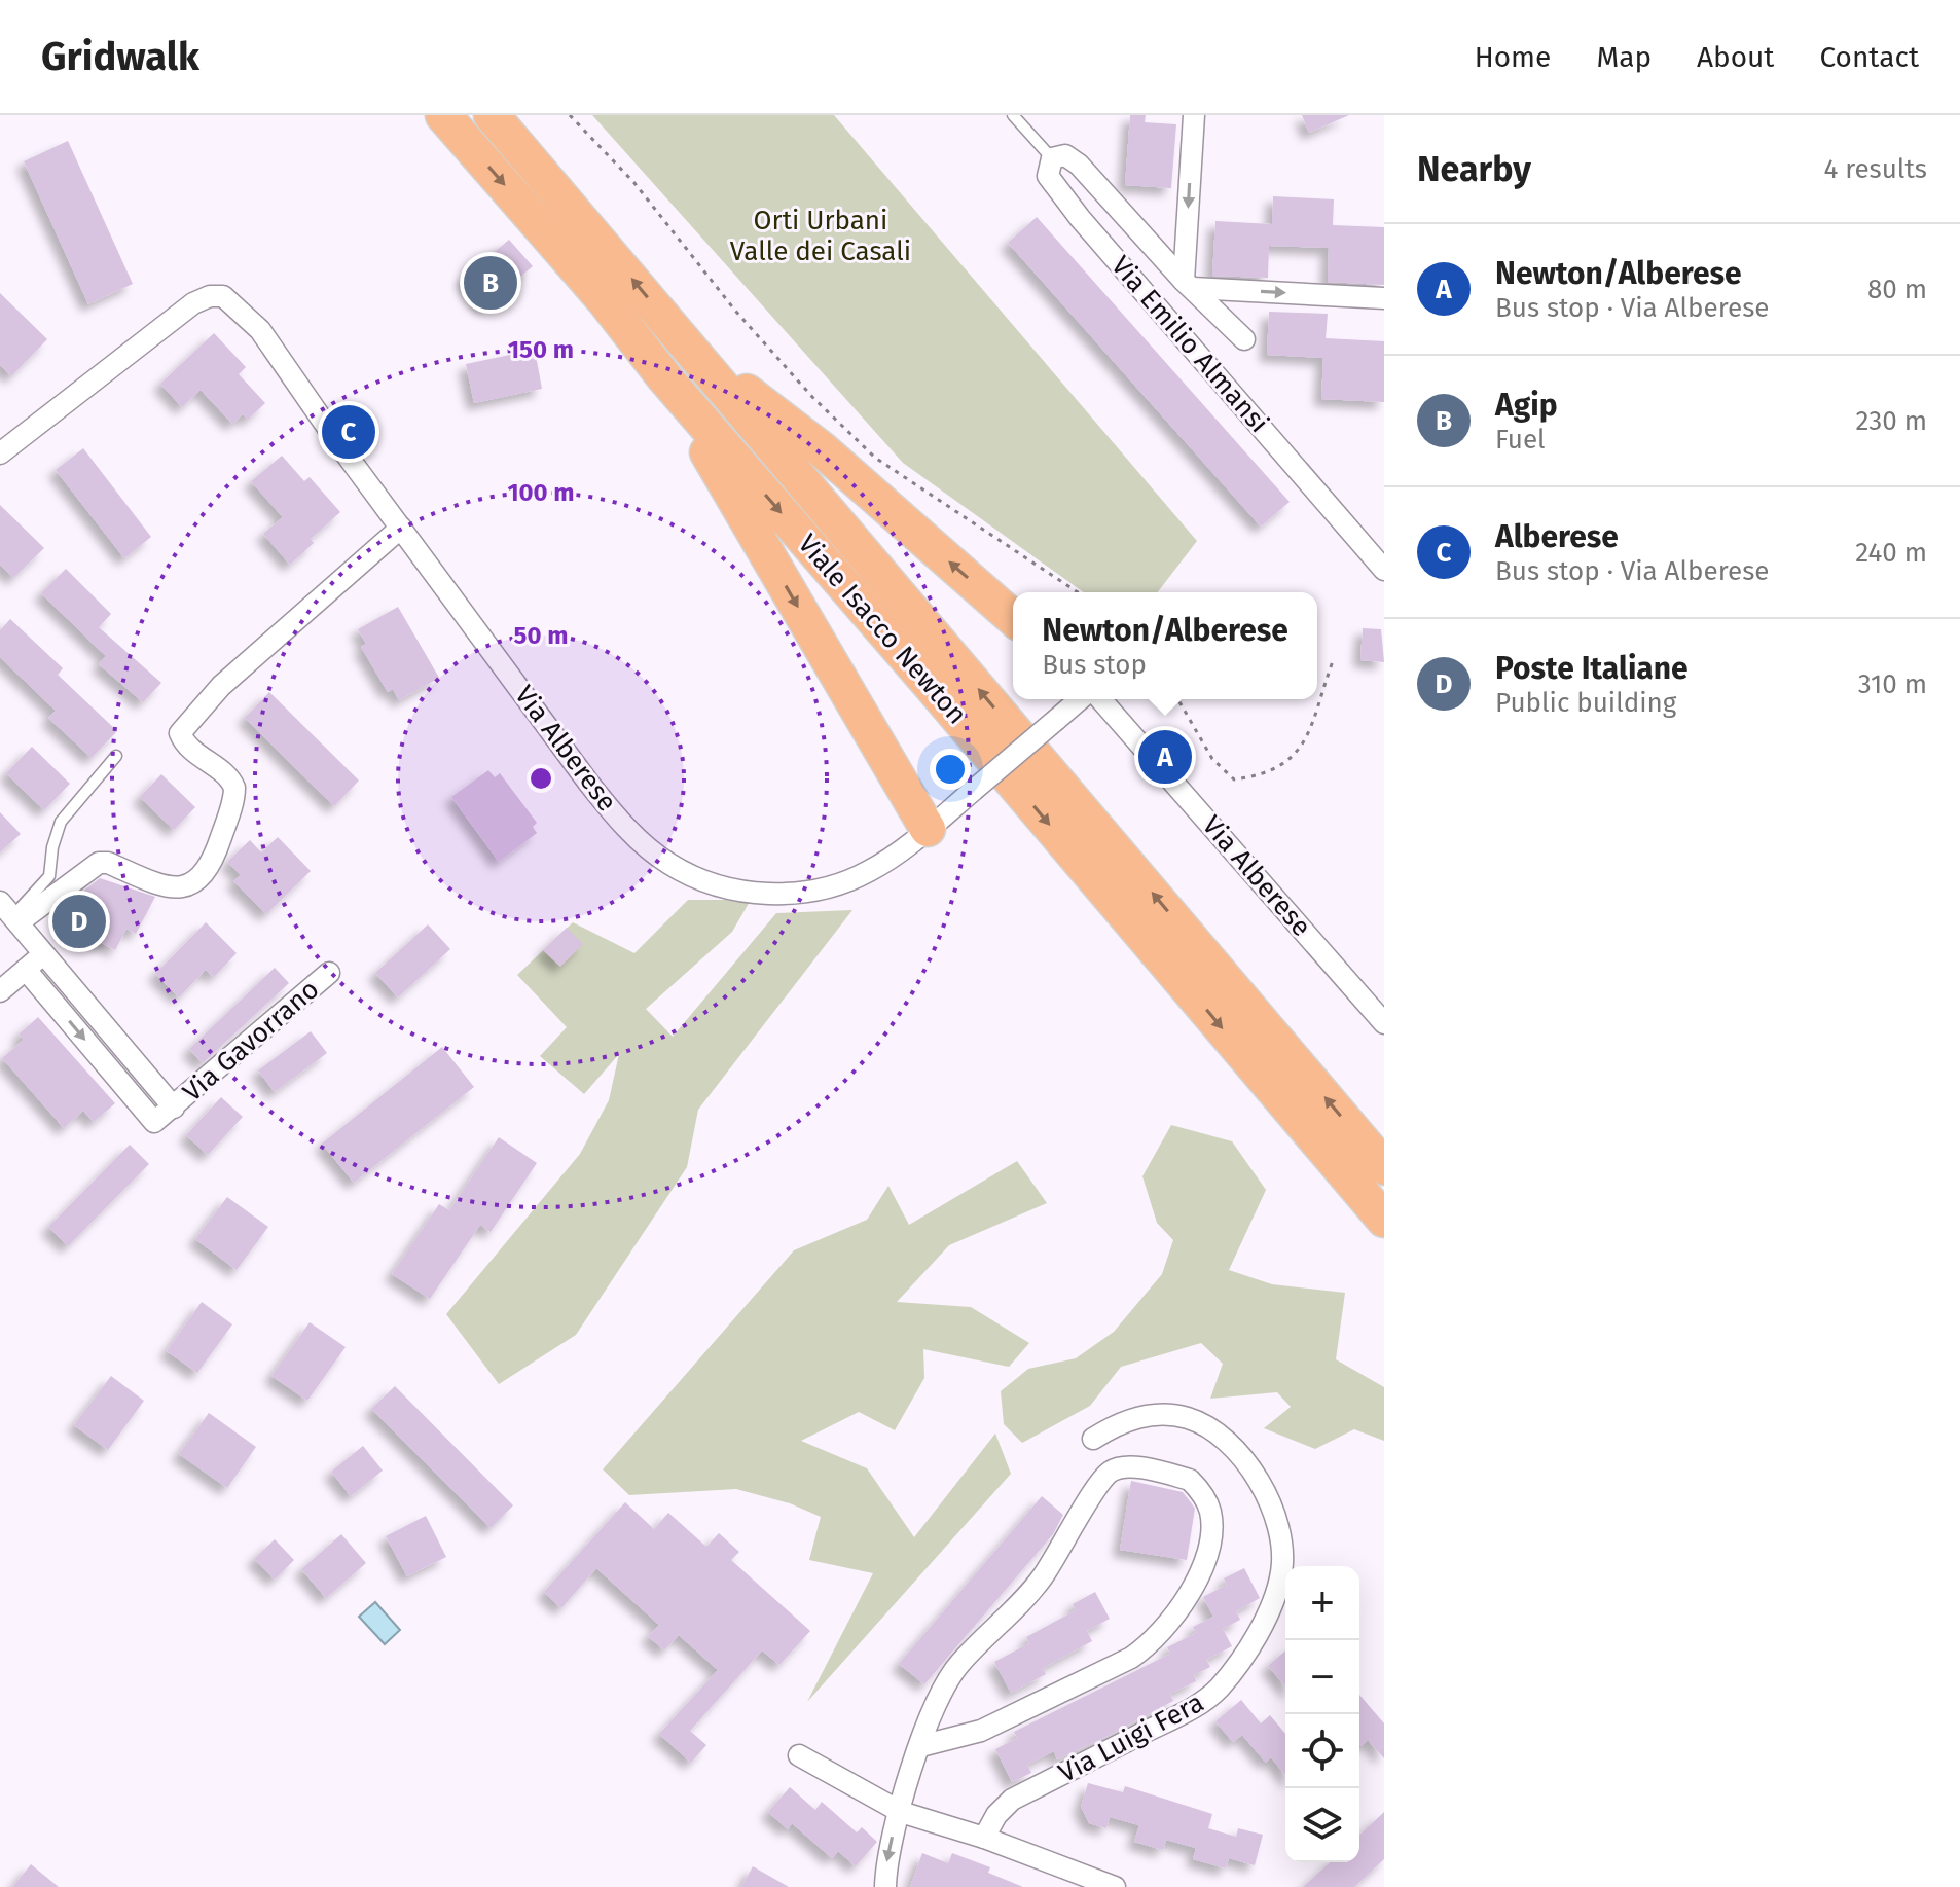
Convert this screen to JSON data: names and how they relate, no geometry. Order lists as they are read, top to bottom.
{
  "streets": {
    "highway": ["Viale Isacco Newton"],
    "street": [
      "Via Emilio Almansi",
      "Via Alberese",
      "Via Gavorrano",
      "Via Luigi Fera"
    ]
  },
  "parks": ["Orti Urbani Valle dei Casali"],
  "page": {
    "header": "Gridwalk",
    "nav": [
      "Home",
      "Map",
      "About",
      "Contact"
    ],
    "heading": ["Nearby", "4 results"],
    "list": [
      {
        "mark": "A",
        "name": "Newton/Alberese",
        "note": "Bus stop · Via Alberese",
        "value": "80 m"
      },
      {
        "mark": "B",
        "name": "Agip",
        "note": "Fuel",
        "value": "230 m"
      },
      {
        "mark": "C",
        "name": "Alberese",
        "note": "Bus stop · Via Alberese",
        "value": "240 m"
      },
      {
        "mark": "D",
        "name": "Poste Italiane",
        "note": "Public building",
        "value": "310 m"
      }
    ],
    "pins": [
      "B",
      "C",
      "A",
      "D"
    ],
    "popup": ["Newton/Alberese", "Bus stop"],
    "map_buttons": ["+", "−"]
  },
  "rings": ["150 m", "100 m", "50 m"]
}
